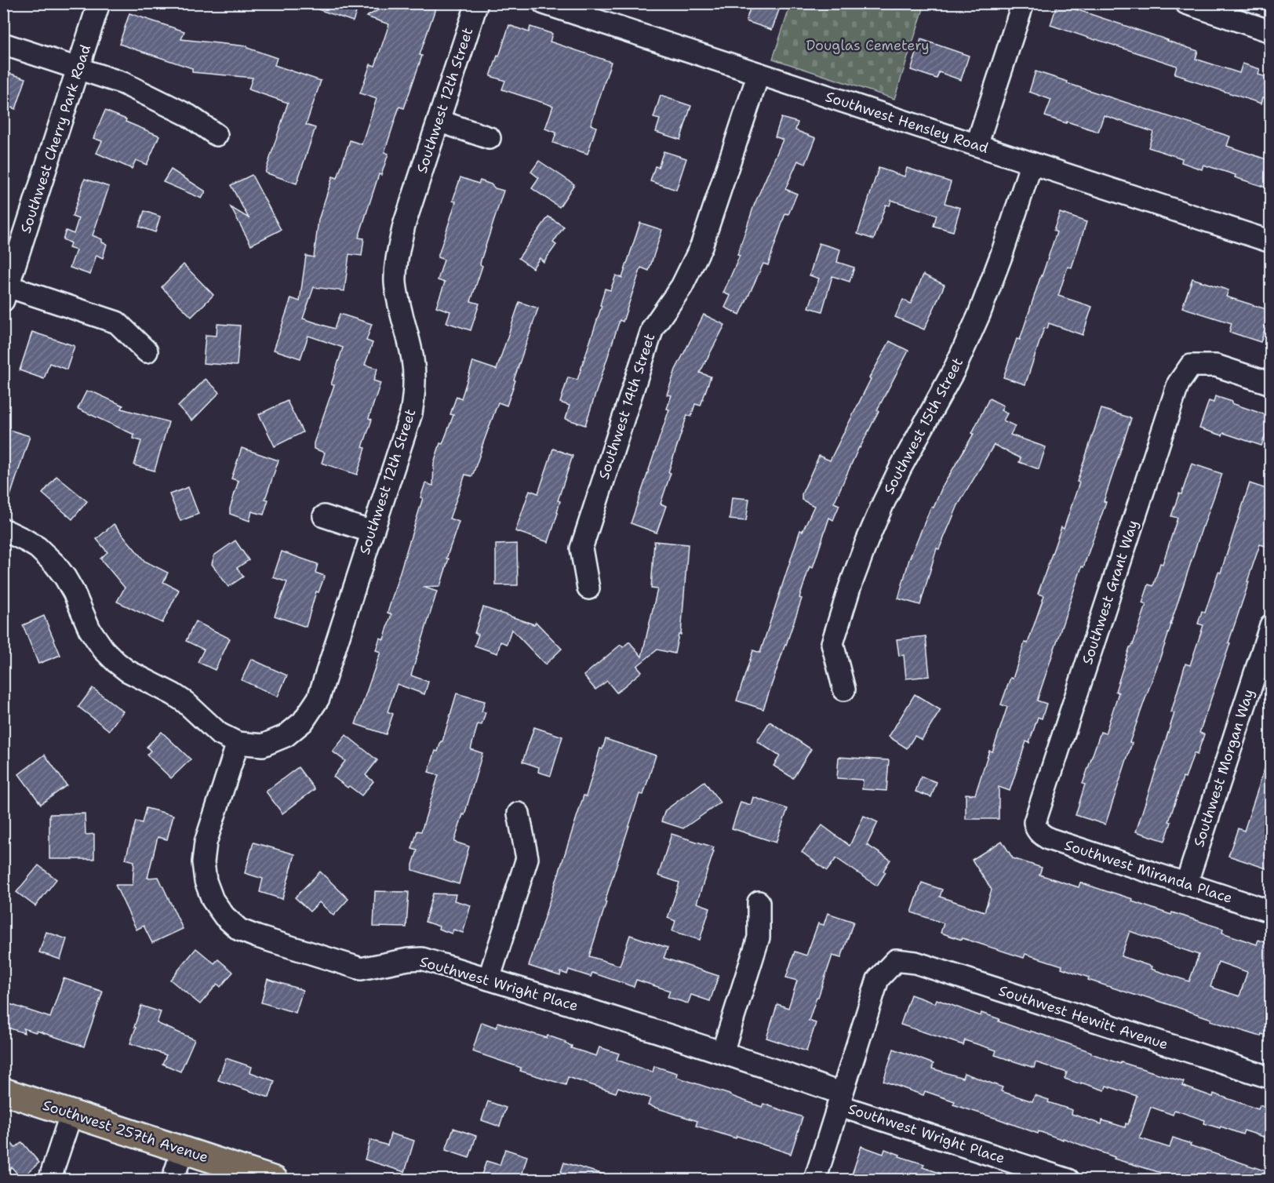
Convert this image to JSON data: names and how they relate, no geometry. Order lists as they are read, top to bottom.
{
  "streets": {
    "main road": ["Southwest 257th Avenue"],
    "street": [
      "Southwest 12th Street",
      "Southwest Hensley Road",
      "Southwest Cherry Park Road",
      "Southwest 14th Street",
      "Southwest 15th Street",
      "Southwest Grant Way",
      "Southwest Morgan Way",
      "Southwest Miranda Place",
      "Southwest Wright Place",
      "Southwest Hewitt Avenue"
    ]
  },
  "crossings": [
    ["Southwest 12th Street", "Southwest Wright Place"],
    ["Southwest Hensley Road", "Southwest 14th Street"],
    ["Southwest Hensley Road", "Southwest 15th Street"],
    ["Southwest Grant Way", "Southwest Miranda Place"],
    ["Southwest Morgan Way", "Southwest Miranda Place"],
    ["Southwest Wright Place", "Southwest Hewitt Avenue"]
  ],
  "parks": ["Douglas Cemetery"]
}
